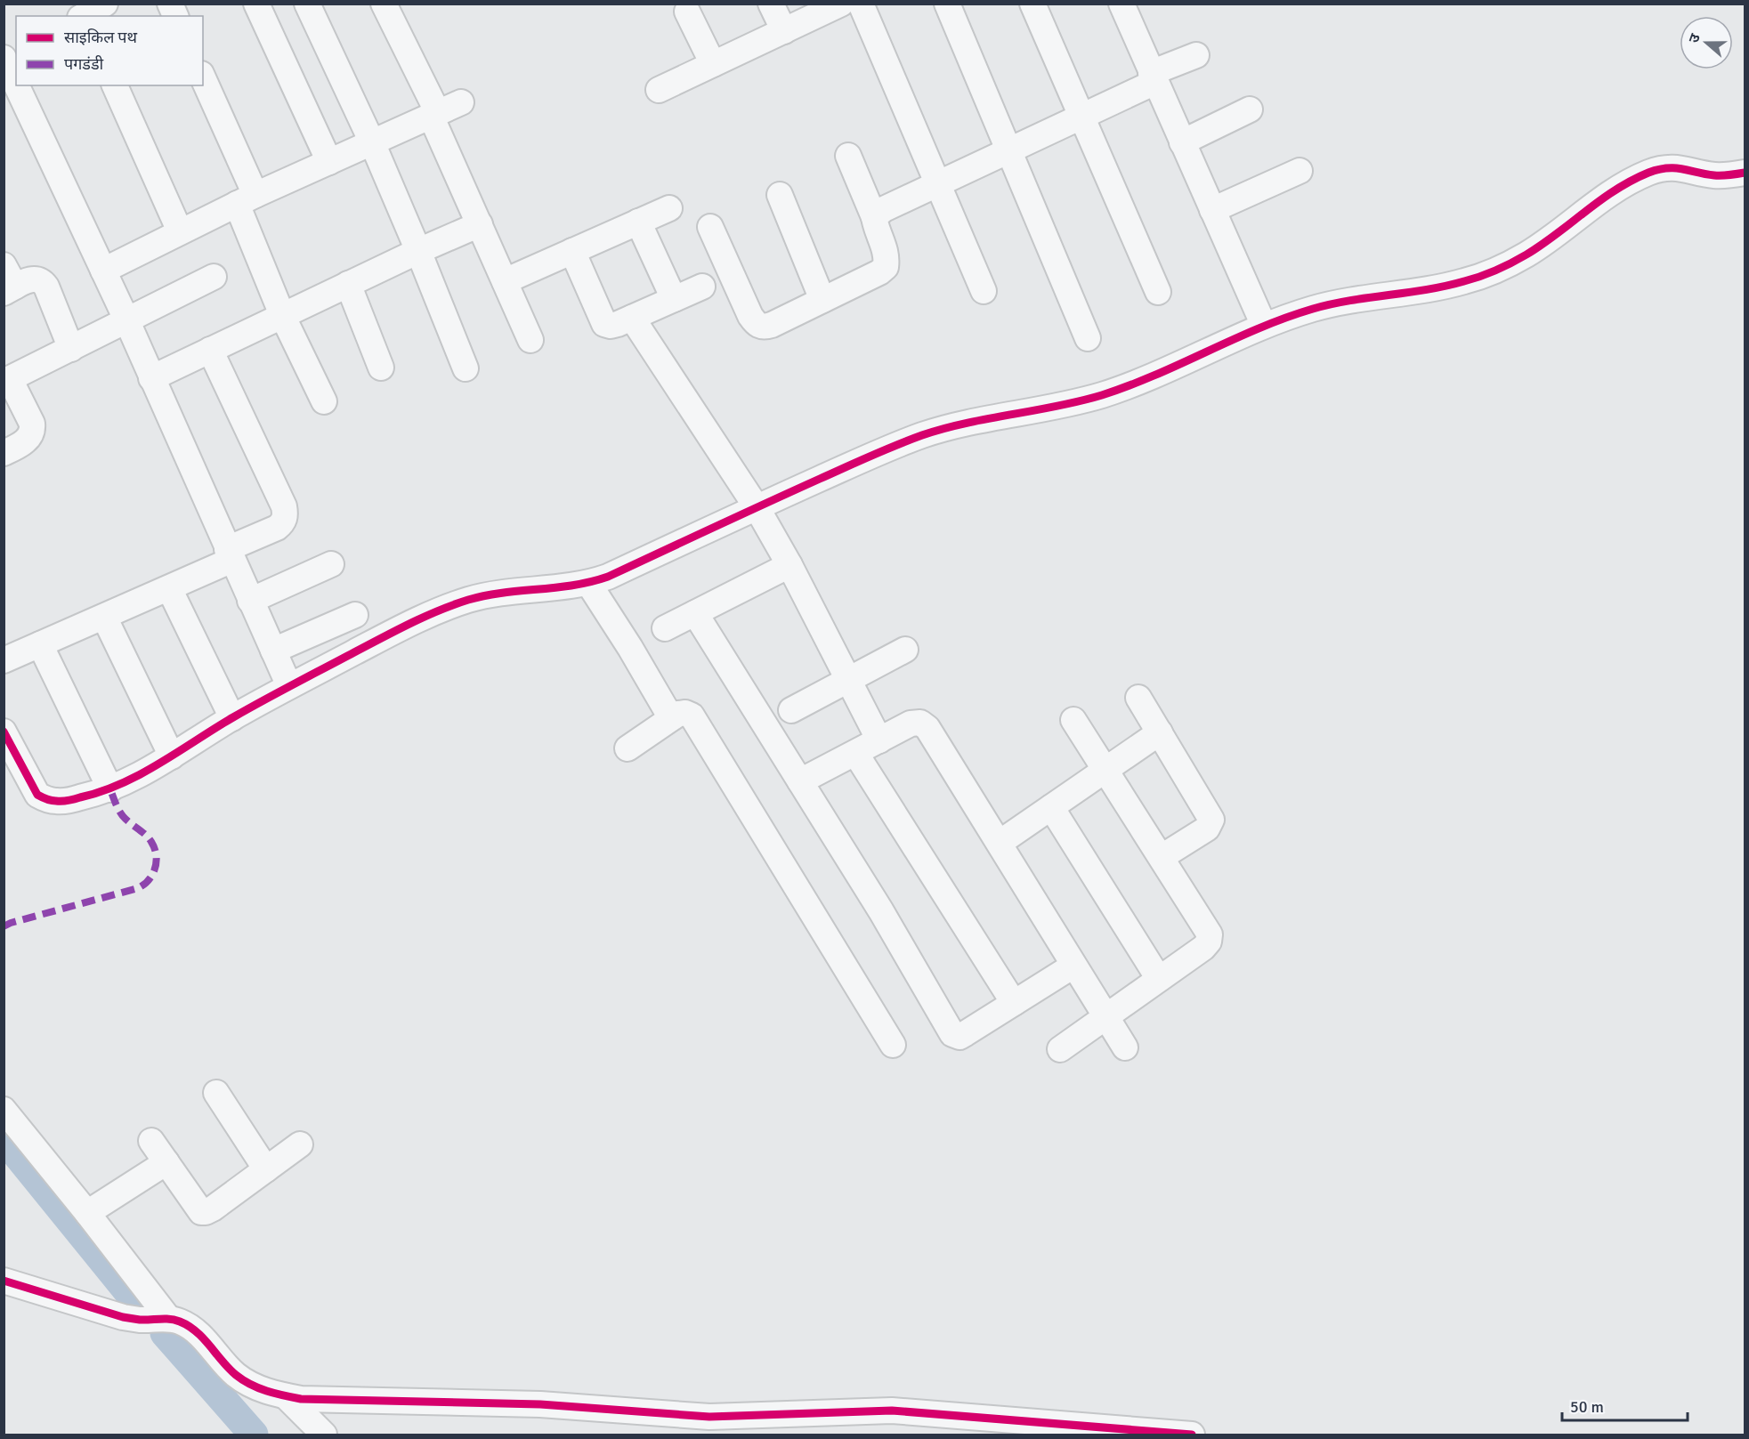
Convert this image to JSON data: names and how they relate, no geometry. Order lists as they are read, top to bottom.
{
  "legend": ["साइकिल पथ", "पगडंडी"],
  "scale_bar": "50 m",
  "north": "left"
}
